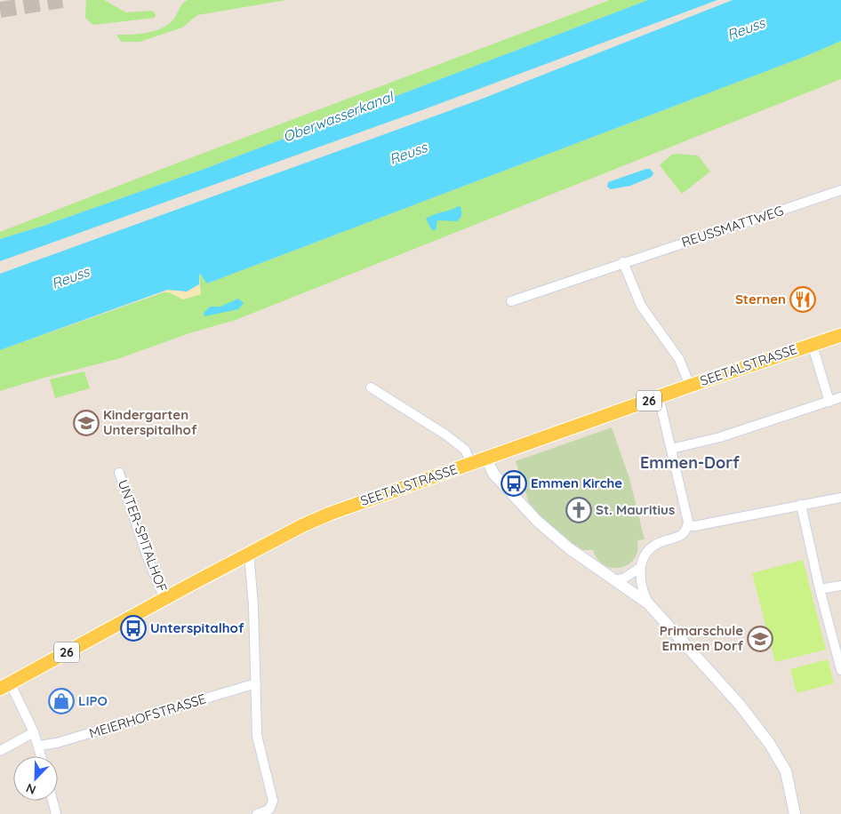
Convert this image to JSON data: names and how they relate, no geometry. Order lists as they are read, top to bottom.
{
  "streets": {
    "main road": ["SEETALSTRASSE", "26"],
    "street": ["REUSSMATTWEG", "UNTER-SPITALHOF", "MEIERHOFSTRASSE"]
  },
  "crossings": [
    ["SEETALSTRASSE", "UNTER-SPITALHOF"]
  ],
  "districts": ["Emmen-Dorf"],
  "water": ["Reuss", "Oberwasserkanal"],
  "places": {
    "restaurant": ["Sternen"],
    "school or university": ["Kindergarten Unterspitalhof", "Primarschule Emmen Dorf"],
    "bus stop": ["Emmen Kirche", "Unterspitalhof"],
    "church": ["St. Mauritius"],
    "shop": ["LIPO"]
  },
  "north": "bottom left"
}
